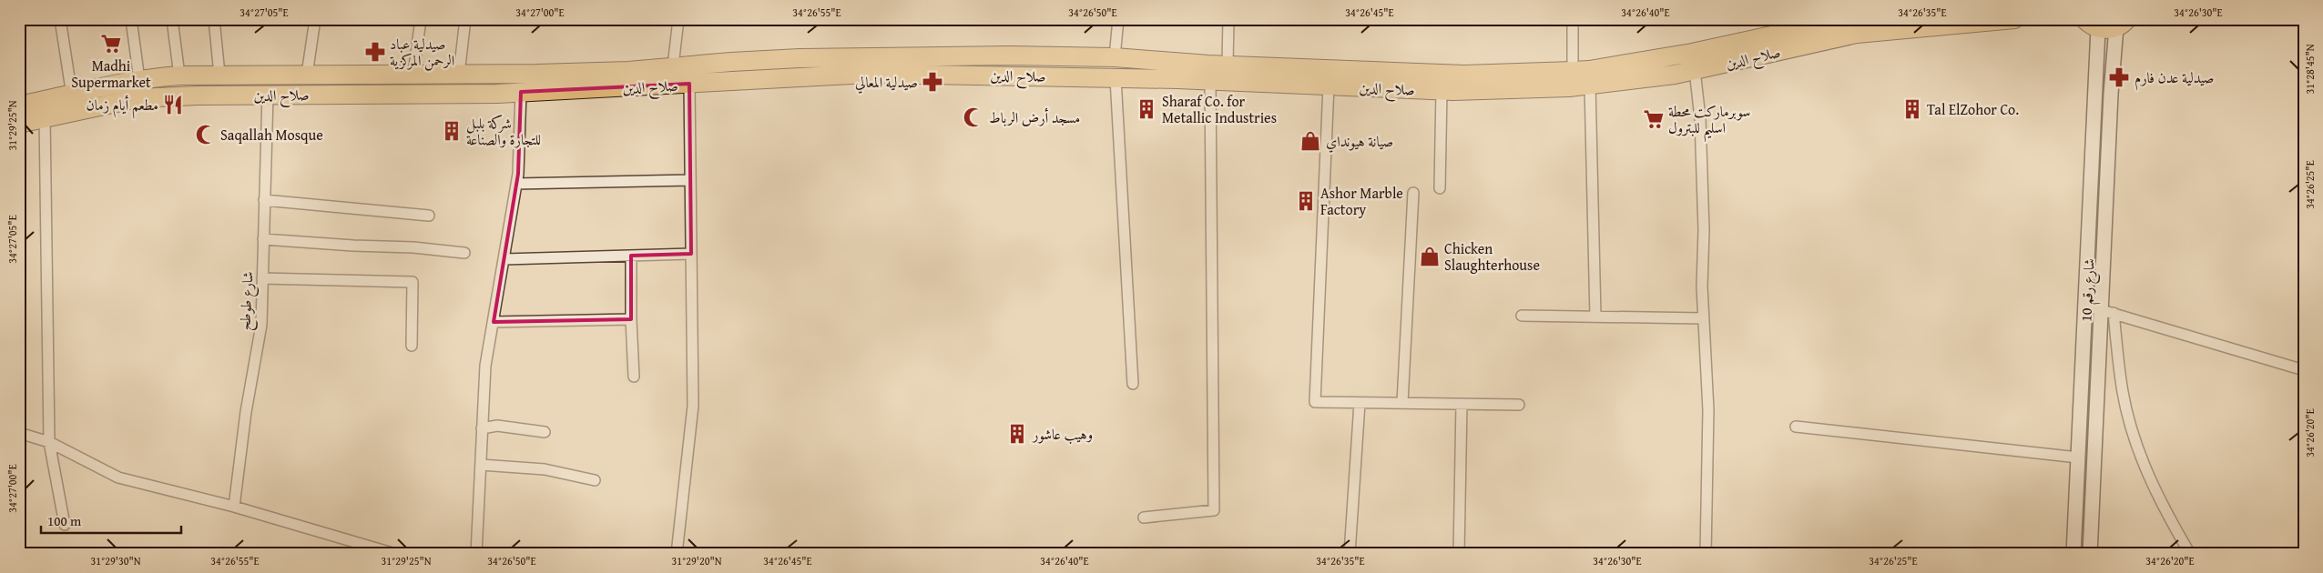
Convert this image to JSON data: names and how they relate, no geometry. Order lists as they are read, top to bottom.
{
  "streets": {
    "highway": ["صلاح الدين"],
    "main road": ["شارع رقم 10"],
    "street": ["شارع طوطح"]
  },
  "crossings": [
    ["صلاح الدين", "شارع طوطح"]
  ],
  "places": {
    "supermarket": ["Madhi Supermarket", "سوبرماركت محطة اسليم للبترول"],
    "pharmacy": ["صيدلية عباد الرحمن المركزية", "صيدلية عدن فارم", "صيدلية المعالي"],
    "restaurant": ["مطعم أيام زمان"],
    "building": [
      "Sharaf Co. for Metallic Industries",
      "Tal ElZohor Co.",
      "شركة بلبل للتجارة والصناعة",
      "Ashor Marble Factory",
      "وهيب عاشور"
    ],
    "mosque": ["مسجد أرض الرباط", "Saqallah Mosque"],
    "shop": ["صيانة هيونداي", "Chicken Slaughterhouse"]
  },
  "scale_bar": "100 m",
  "coordinates": [
    "34°27'05\"E",
    "34°27'00\"E",
    "34°26'55\"E",
    "34°26'50\"E",
    "34°26'45\"E",
    "34°26'40\"E",
    "34°26'35\"E",
    "34°26'30\"E",
    "31°28'45\"N",
    "31°29'25\"N",
    "34°26'25\"E",
    "34°26'20\"E",
    "31°29'30\"N",
    "31°29'20\"N"
  ]
}
